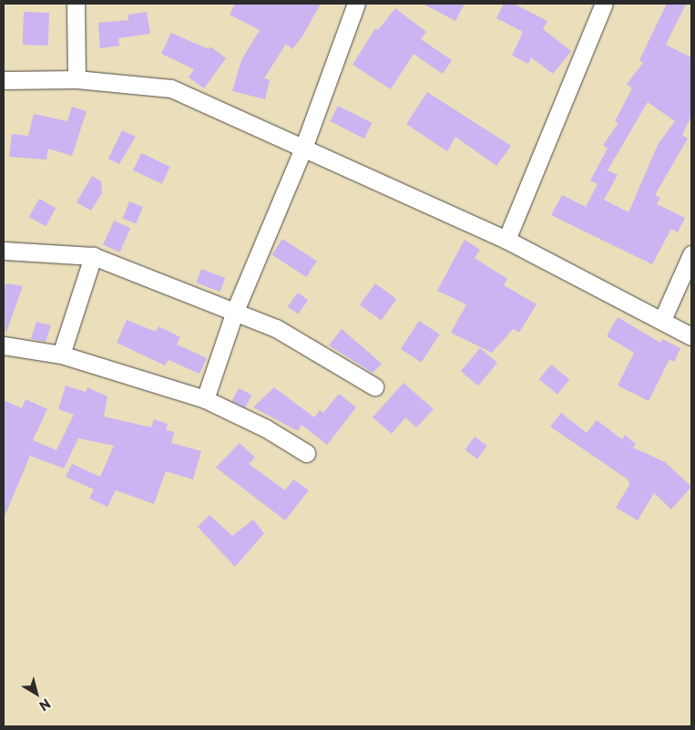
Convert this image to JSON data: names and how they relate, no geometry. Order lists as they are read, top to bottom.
{
  "north": "bottom right"
}
